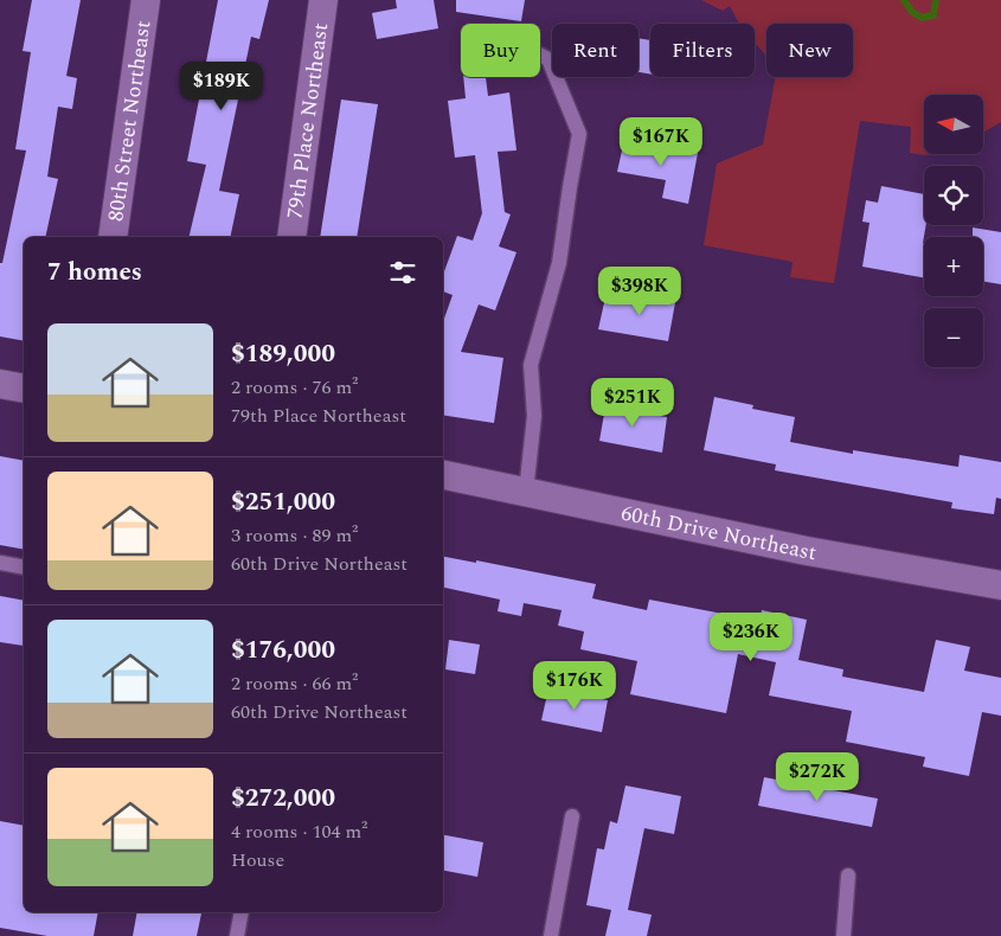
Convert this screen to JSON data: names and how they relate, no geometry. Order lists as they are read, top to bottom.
{
  "streets": {
    "street": ["80th Street Northeast", "79th Place Northeast", "60th Drive Northeast"]
  },
  "north": "left",
  "page": {
    "chip": [
      "Buy",
      "Rent",
      "Filters",
      "New"
    ],
    "price": [
      "$189K",
      "$167K",
      "$398K",
      "$251K",
      "$236K",
      "$176K",
      "$272K"
    ],
    "map_buttons": ["+", "−"],
    "heading": "7 homes",
    "list": [
      {
        "name": "$189,000",
        "note": "2 rooms · 76 m² · 79th Place Northeast"
      },
      {
        "name": "$251,000",
        "note": "3 rooms · 89 m² · 60th Drive Northeast"
      },
      {
        "name": "$176,000",
        "note": "2 rooms · 66 m² · 60th Drive Northeast"
      },
      {
        "name": "$272,000",
        "note": "4 rooms · 104 m² · House"
      }
    ]
  }
}
